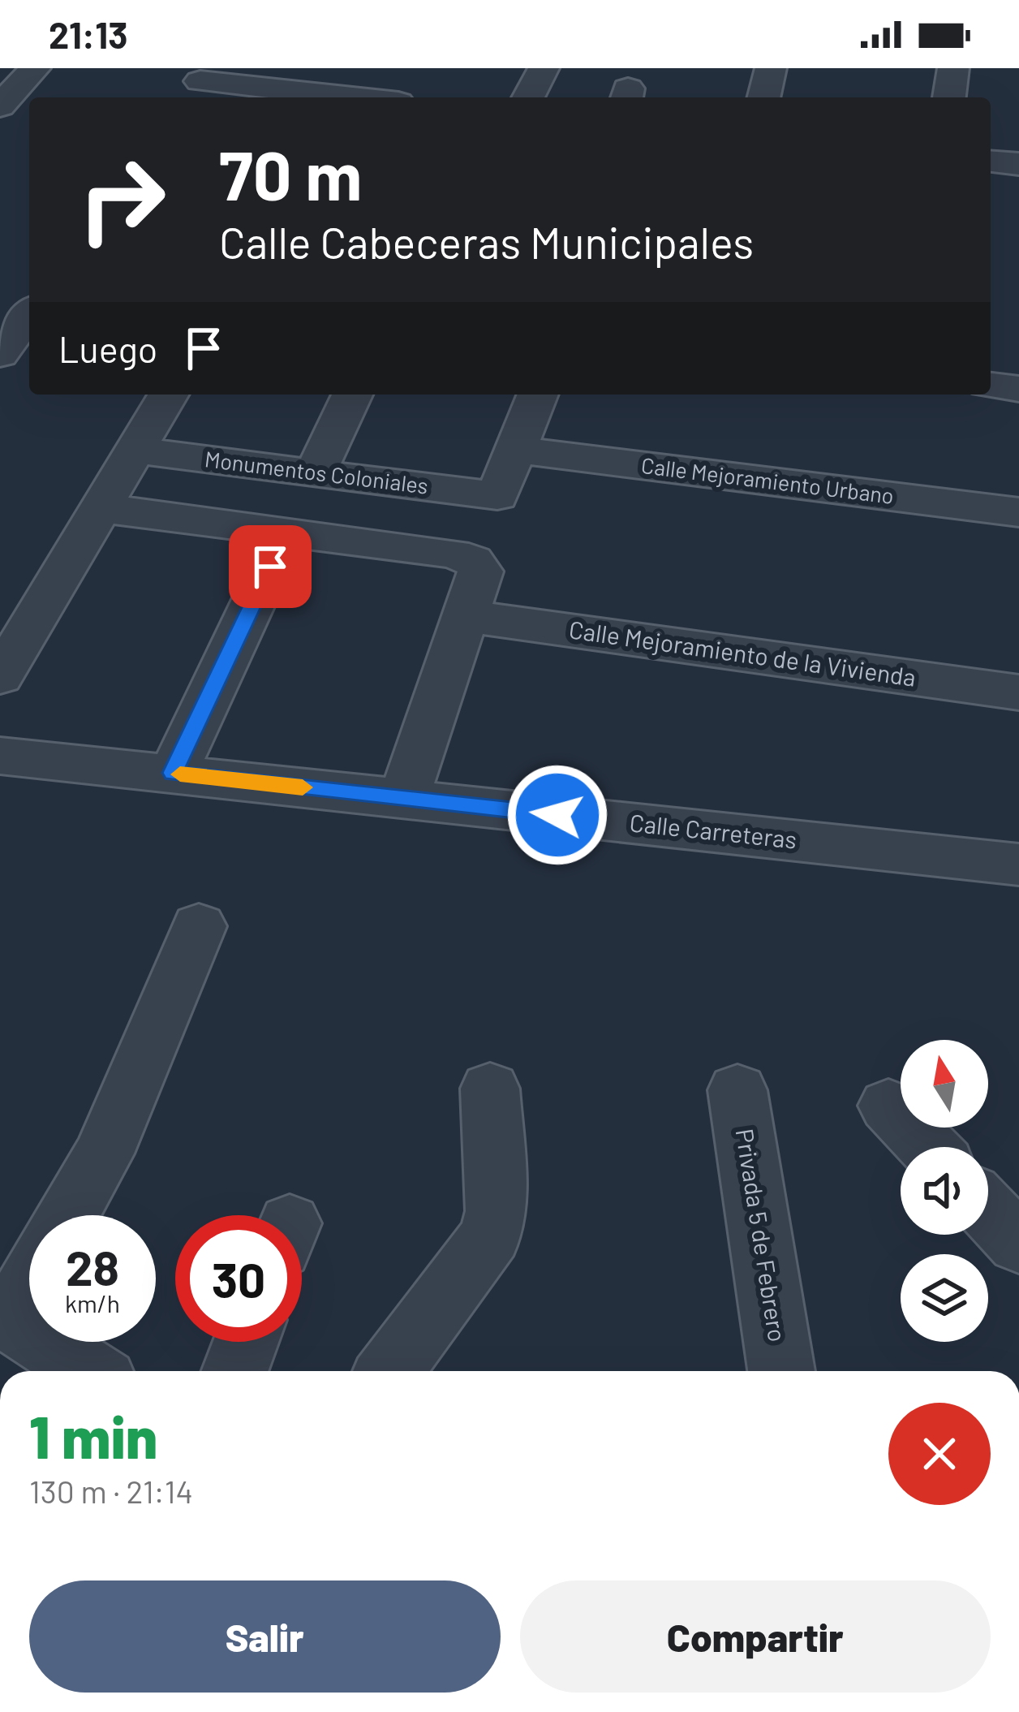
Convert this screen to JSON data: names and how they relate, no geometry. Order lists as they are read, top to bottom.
{
  "streets": {
    "street": [
      "Monumentos Coloniales",
      "Calle Mejoramiento Urbano",
      "Calle Mejoramiento de la Vivienda",
      "Calle Carreteras",
      "Privada 5 de Febrero"
    ]
  },
  "crossings": [
    ["Monumentos Coloniales", "Calle Mejoramiento Urbano"]
  ],
  "north": "top",
  "page": {
    "status": "21:13",
    "turn": ["70 m", "Calle Cabeceras Municipales"],
    "then": "Luego",
    "speed": "28 km/h",
    "limit": "30",
    "heading": ["1 min", "130 m · 21:14"],
    "buttons": ["Salir", "Compartir"]
  }
}
